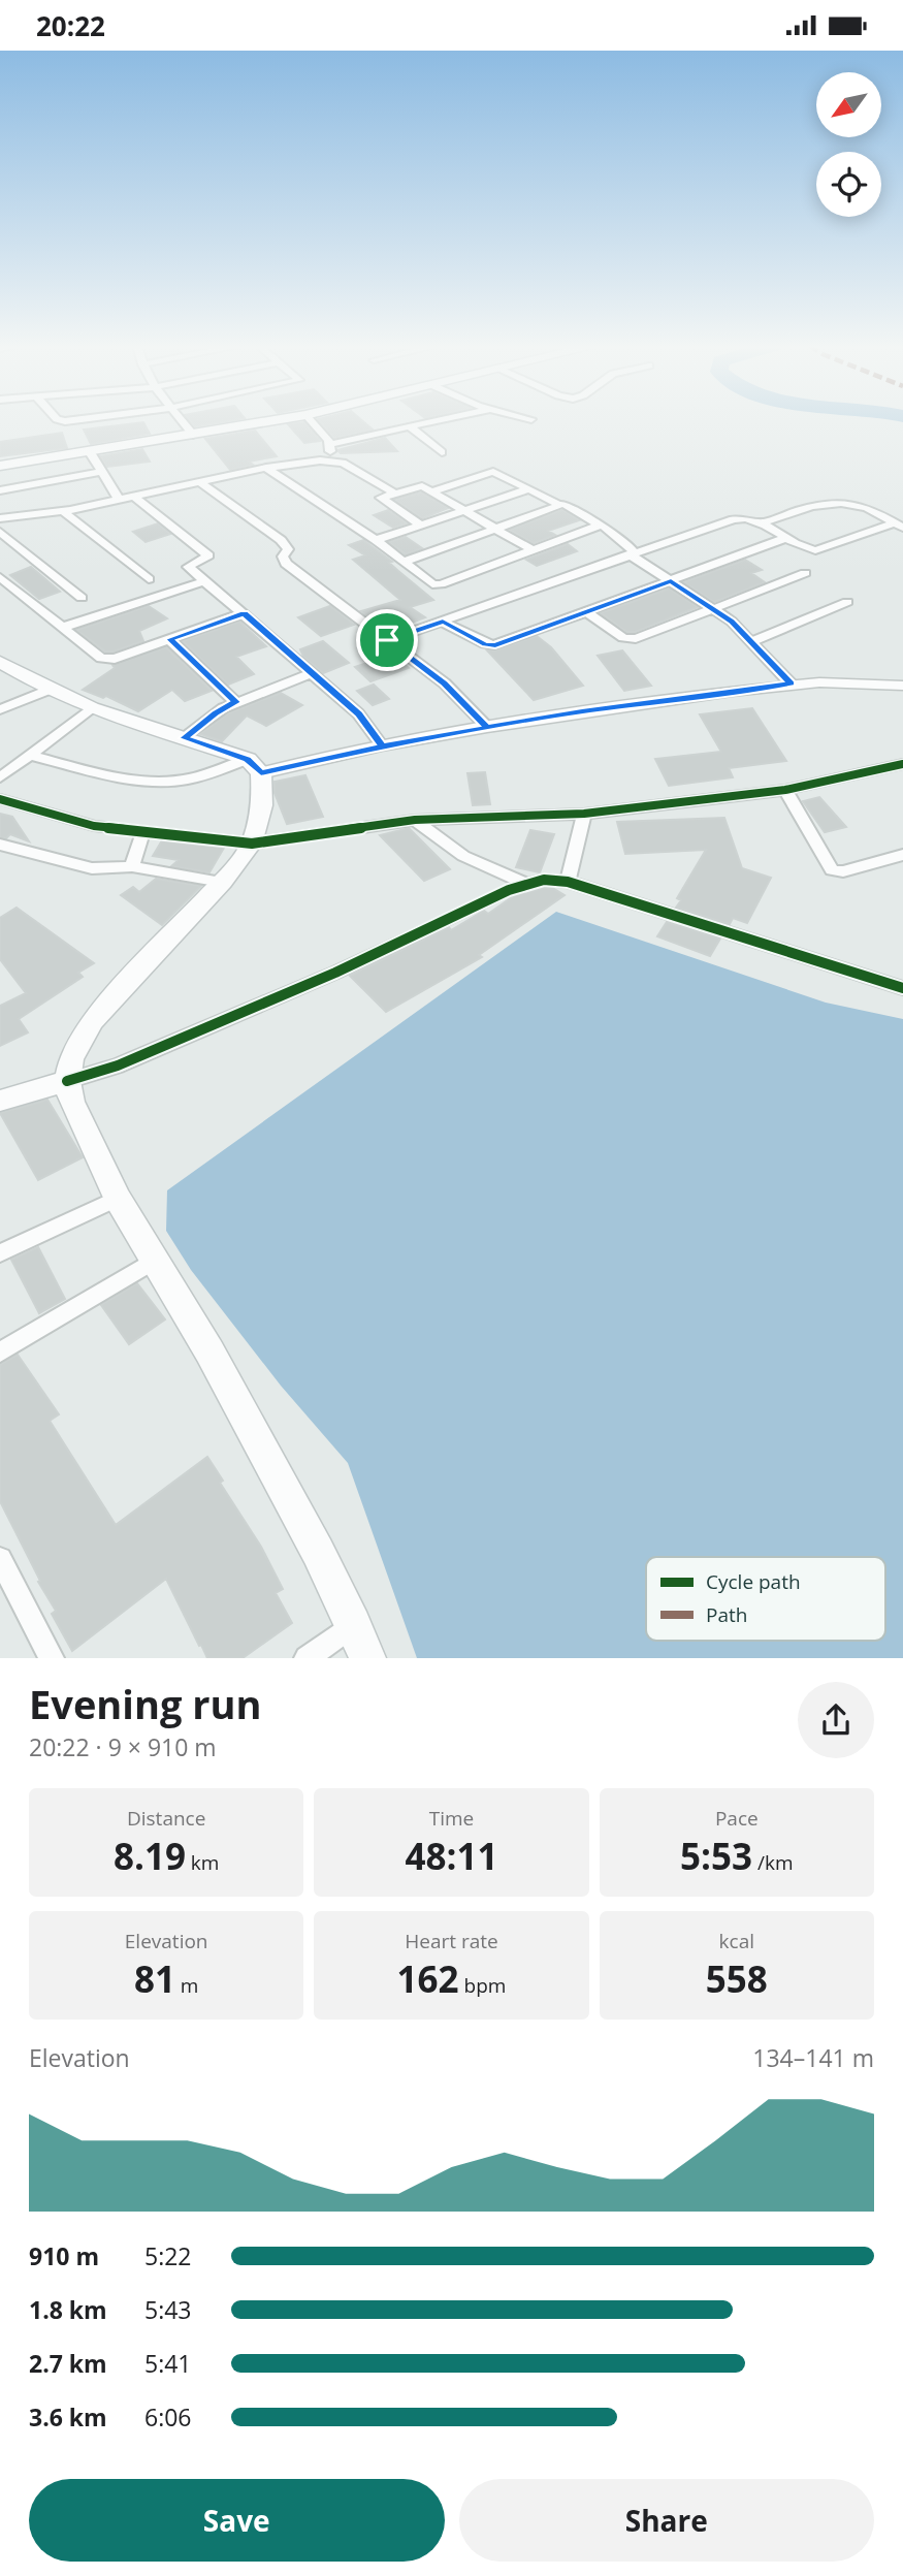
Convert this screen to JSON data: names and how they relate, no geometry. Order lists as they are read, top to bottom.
{
  "legend": ["Cycle path", "Path"],
  "north": "bottom left",
  "page": {
    "status": "20:22",
    "heading": ["Evening run", "20:22 · 9 × 910 m"],
    "stats": [
      ["Distance", "8.19 km"],
      ["Time", "48:11"],
      ["Pace", "5:53 /km"],
      ["Elevation", "81 m"],
      ["Heart rate", "162 bpm"],
      ["kcal", "558"]
    ],
    "chart": ["Elevation", "134–141 m"],
    "list": [
      {
        "name": "910 m",
        "note": "5:22"
      },
      {
        "name": "1.8 km",
        "note": "5:43"
      },
      {
        "name": "2.7 km",
        "note": "5:41"
      },
      {
        "name": "3.6 km",
        "note": "6:06"
      }
    ],
    "buttons": ["Save", "Share"]
  }
}
